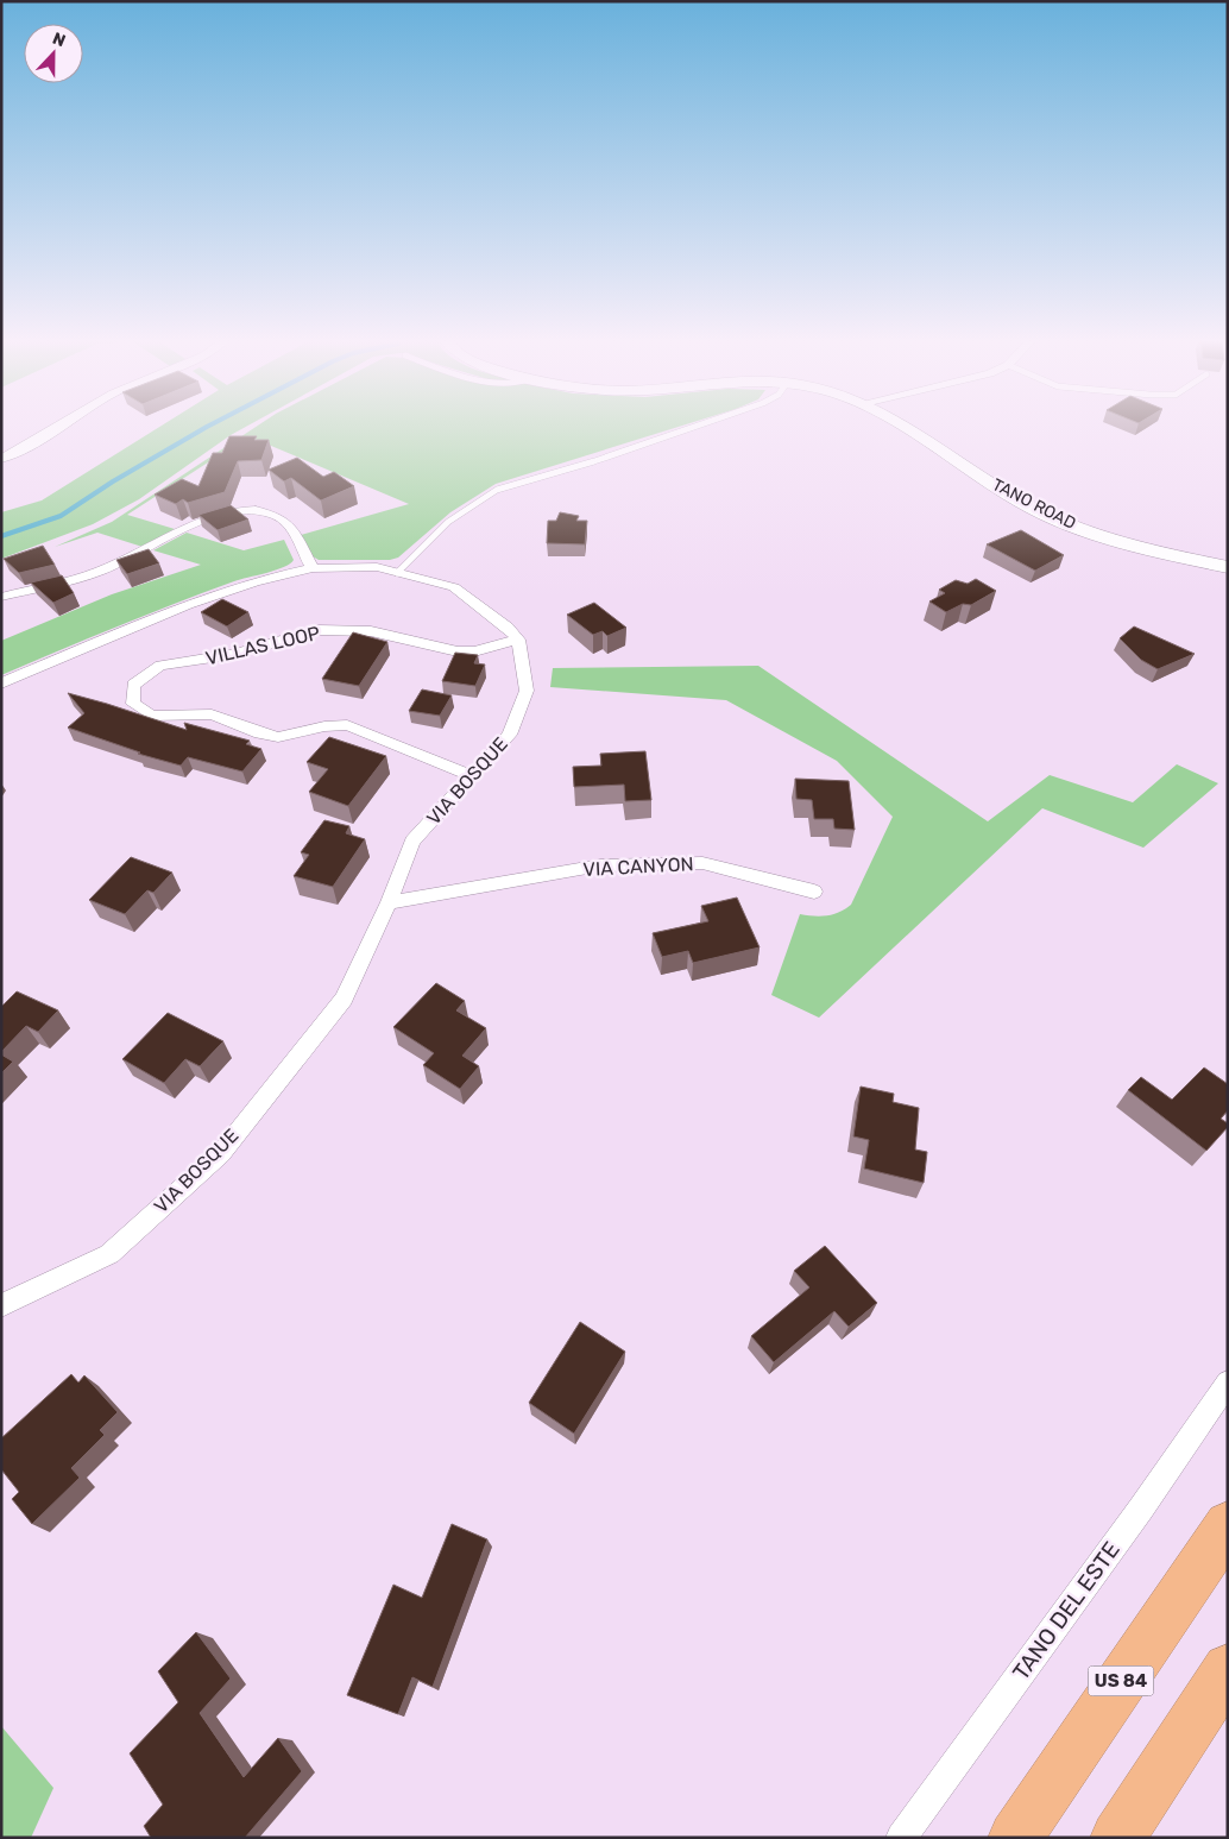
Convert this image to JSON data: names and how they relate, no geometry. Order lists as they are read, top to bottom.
{
  "streets": {
    "highway": ["US 84"],
    "street": [
      "TANO ROAD",
      "VILLAS LOOP",
      "VIA BOSQUE",
      "VIA CANYON",
      "TANO DEL ESTE"
    ]
  },
  "crossings": [
    ["VILLAS LOOP", "VIA BOSQUE"],
    ["VIA BOSQUE", "VIA CANYON"]
  ],
  "north": "top"
}
